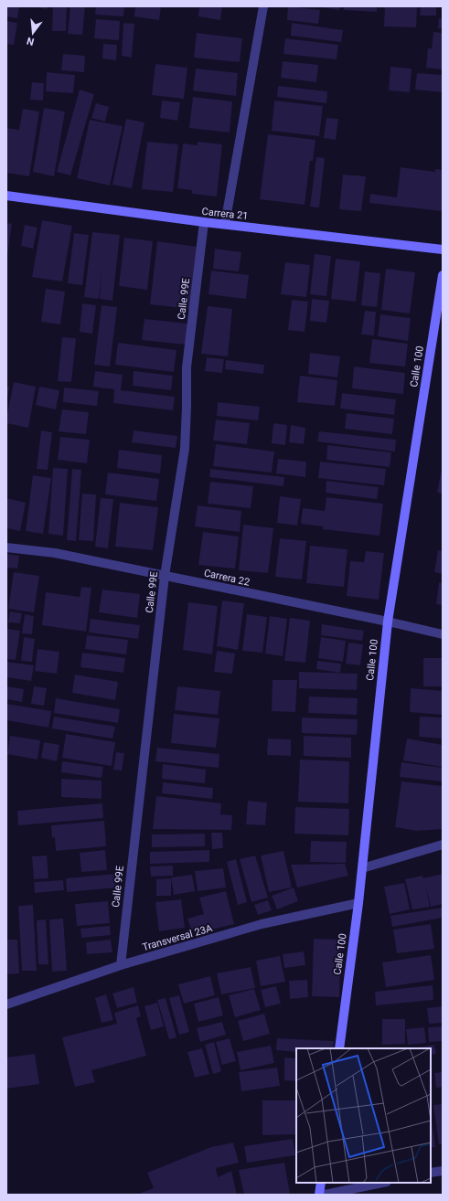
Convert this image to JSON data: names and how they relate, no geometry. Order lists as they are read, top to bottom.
{
  "streets": {
    "street": [
      "Carrera 21",
      "Calle 99E",
      "Calle 100",
      "Carrera 22",
      "Transversal 23A"
    ]
  },
  "crossings": [
    ["Carrera 21", "Calle 99E"],
    ["Calle 99E", "Carrera 22"],
    ["Calle 99E", "Transversal 23A"],
    ["Calle 100", "Carrera 22"],
    ["Calle 100", "Transversal 23A"]
  ],
  "north": "bottom"
}
